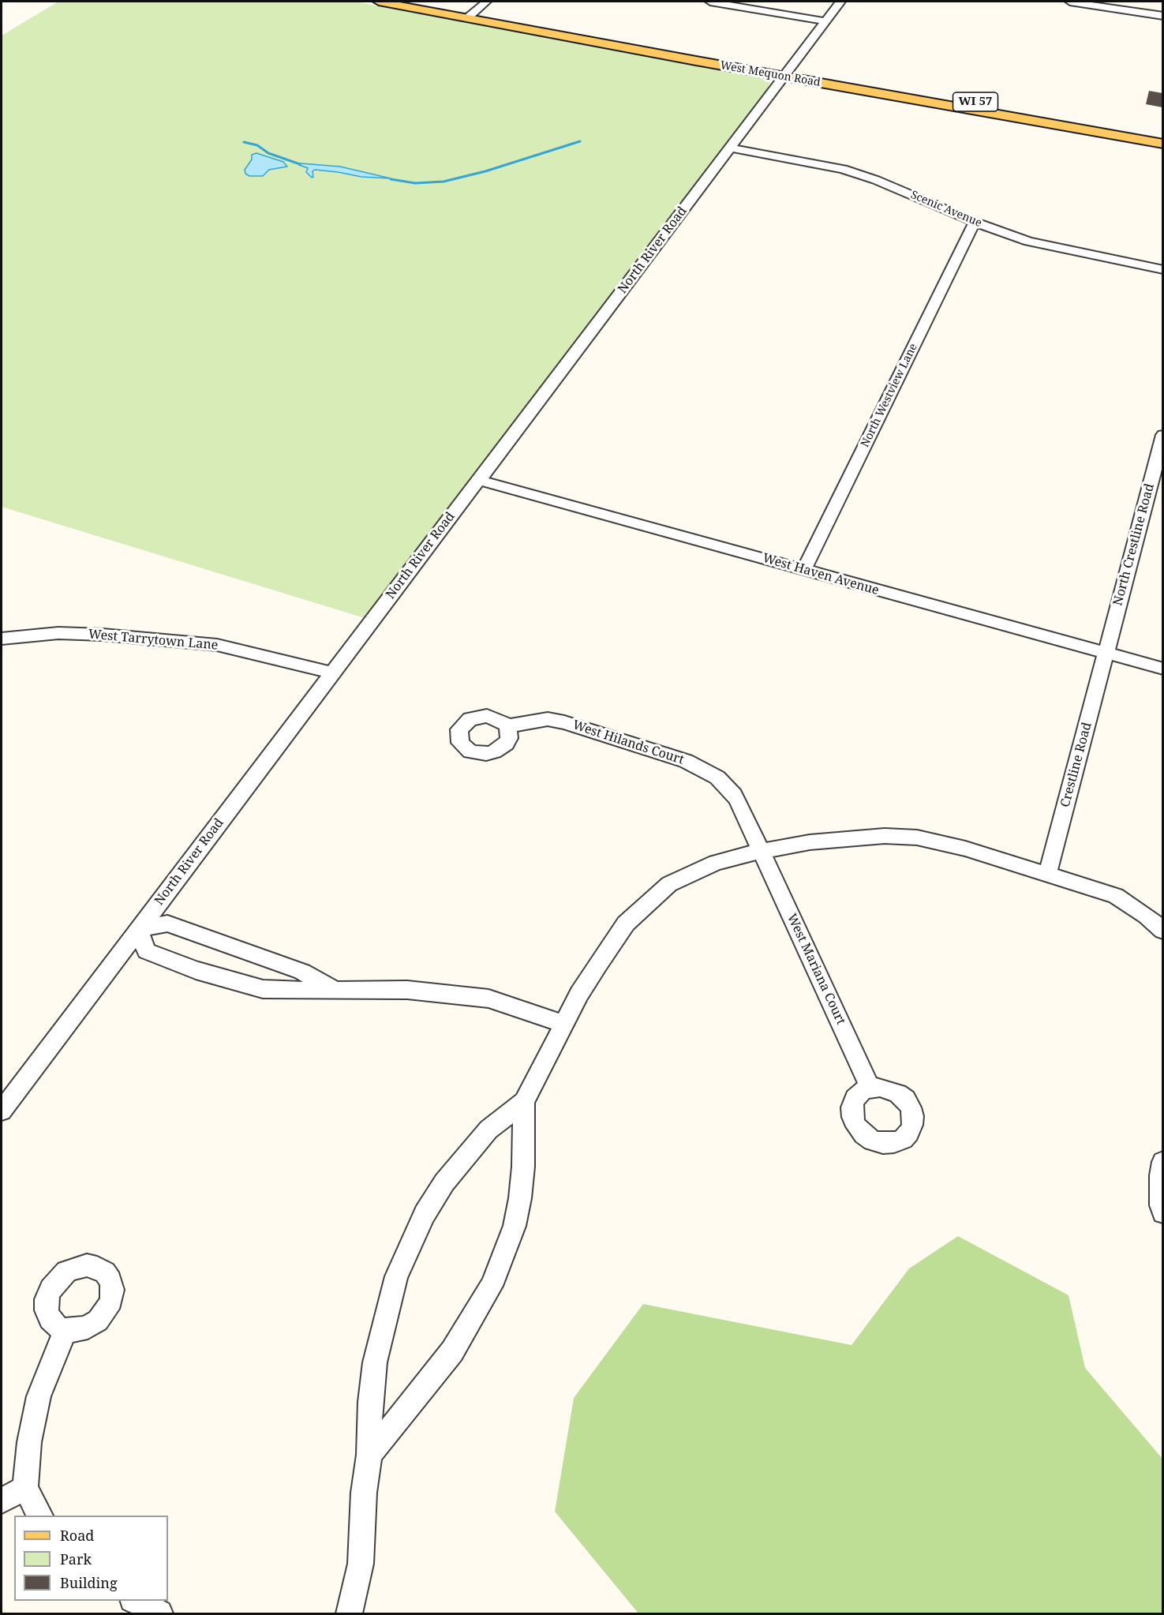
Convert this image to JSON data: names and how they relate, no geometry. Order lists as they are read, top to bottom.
{
  "streets": {
    "main road": ["West Mequon Road", "WI 57"],
    "street": [
      "Scenic Avenue",
      "North River Road",
      "North Westview Lane",
      "North Crestline Road",
      "West Haven Avenue",
      "West Tarrytown Lane",
      "West Hilands Court",
      "Crestline Road",
      "West Mariana Court"
    ]
  },
  "crossings": [
    ["West Mequon Road", "North River Road"],
    ["Scenic Avenue", "North River Road"],
    ["Scenic Avenue", "North Westview Lane"],
    ["North River Road", "West Haven Avenue"],
    ["North River Road", "West Tarrytown Lane"],
    ["North Westview Lane", "West Haven Avenue"],
    ["North Crestline Road", "West Haven Avenue"],
    ["North Crestline Road", "Crestline Road"],
    ["West Haven Avenue", "Crestline Road"],
    ["West Hilands Court", "West Mariana Court"]
  ],
  "legend": ["Road", "Park", "Building"]
}
